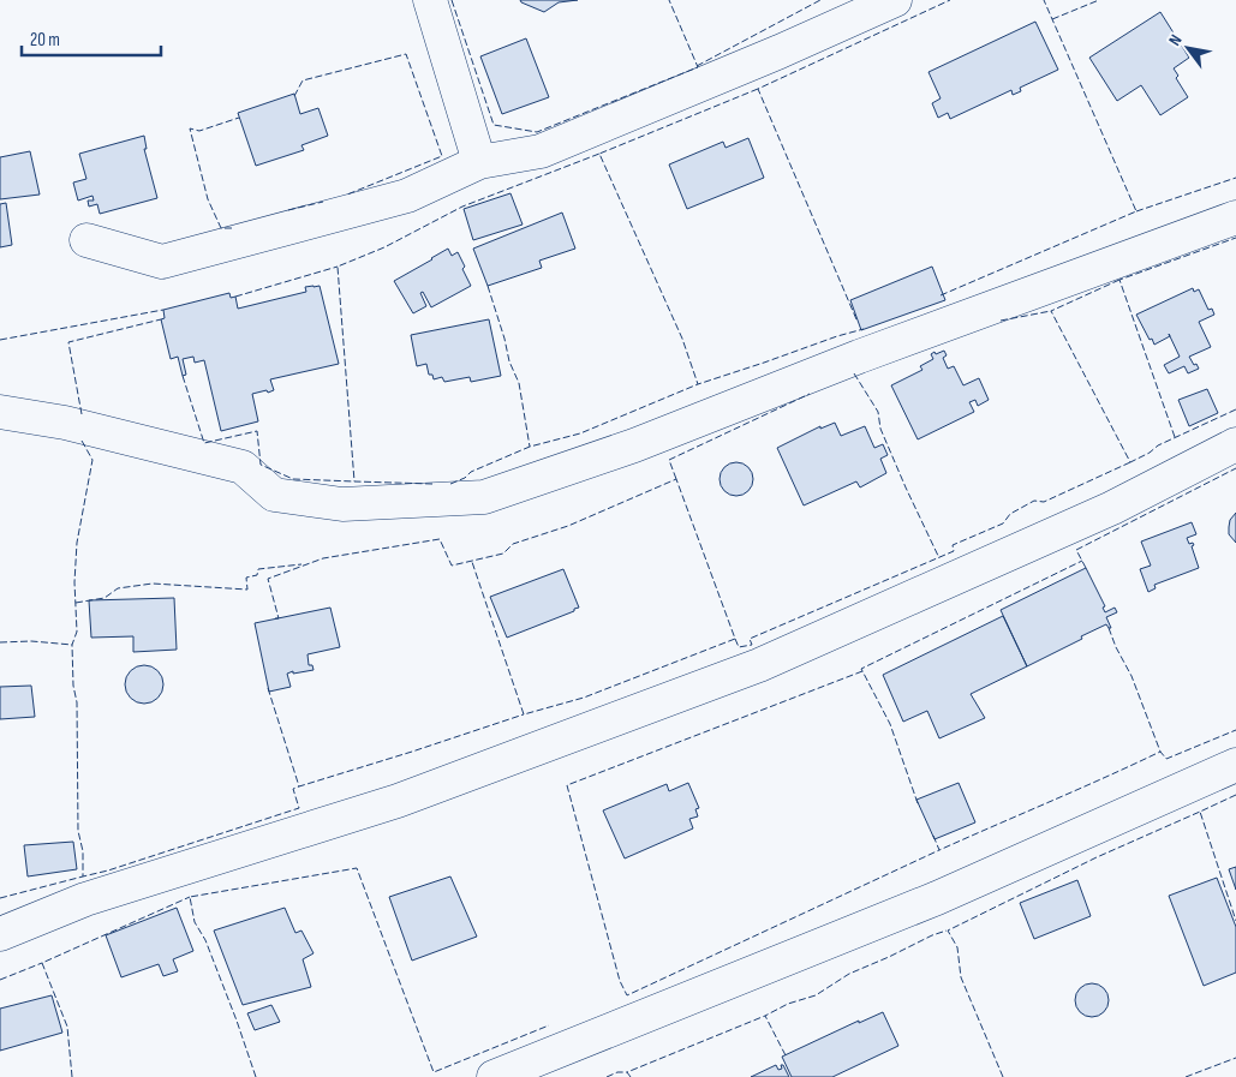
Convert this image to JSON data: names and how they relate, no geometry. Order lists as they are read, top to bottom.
{
  "scale_bar": "20 m",
  "north": "top left"
}
